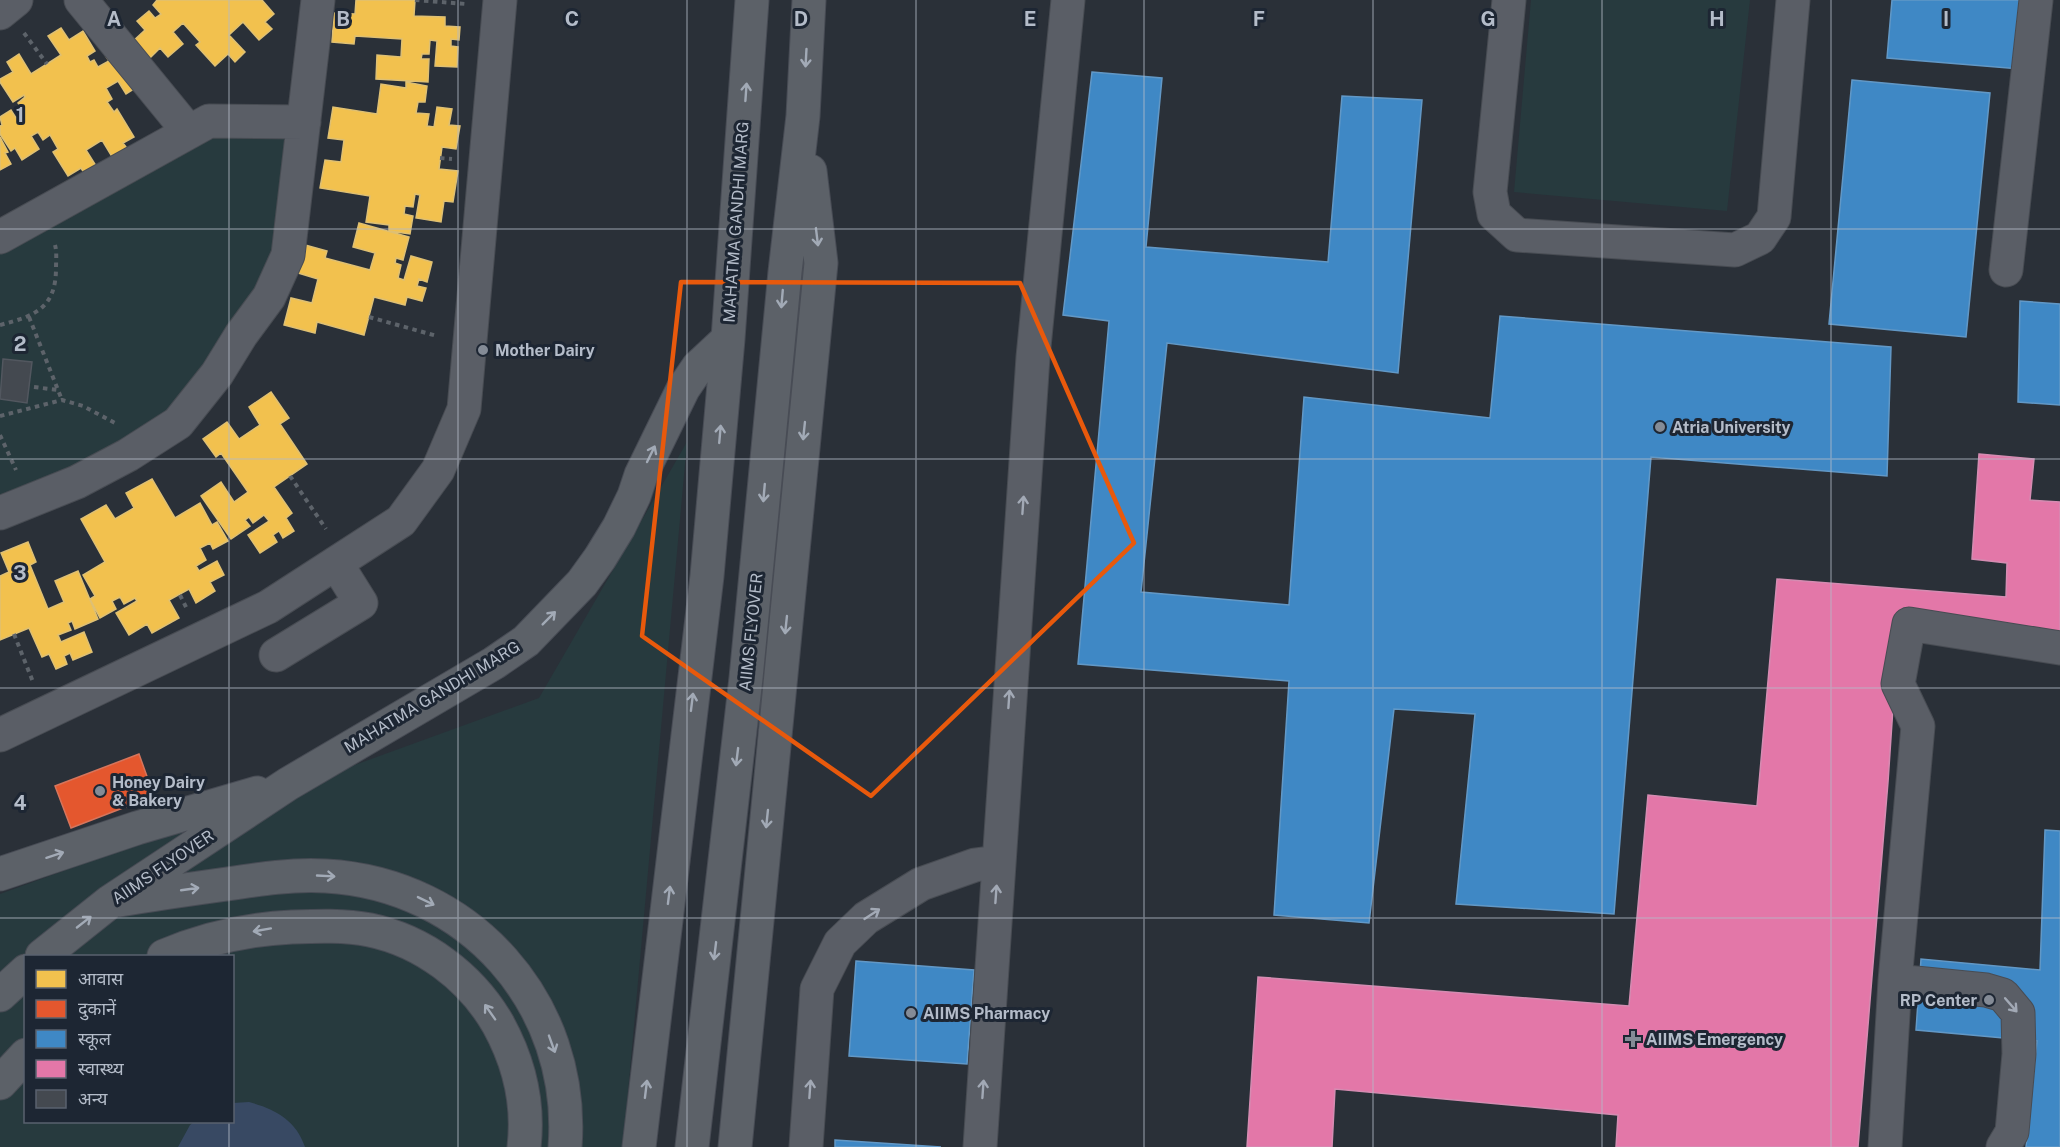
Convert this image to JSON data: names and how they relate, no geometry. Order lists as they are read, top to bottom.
{
  "streets": {
    "main road": ["MAHATMA GANDHI MARG", "AIIMS FLYOVER"]
  },
  "crossings": [
    ["MAHATMA GANDHI MARG", "AIIMS FLYOVER"]
  ],
  "places": {
    "other": [
      "Mother Dairy",
      "Atria University",
      "Honey Dairy & Bakery",
      "RP Center",
      "AIIMS Pharmacy"
    ],
    "health": ["AIIMS Emergency"]
  },
  "legend": [
    "आवास",
    "दुकानें",
    "स्कूल",
    "स्वास्थ्य",
    "अन्य"
  ],
  "grid": {
    "columns": [
      "A",
      "B",
      "C",
      "D",
      "E",
      "F",
      "G",
      "H",
      "I"
    ],
    "rows": [
      "1",
      "2",
      "3",
      "4"
    ]
  }
}
